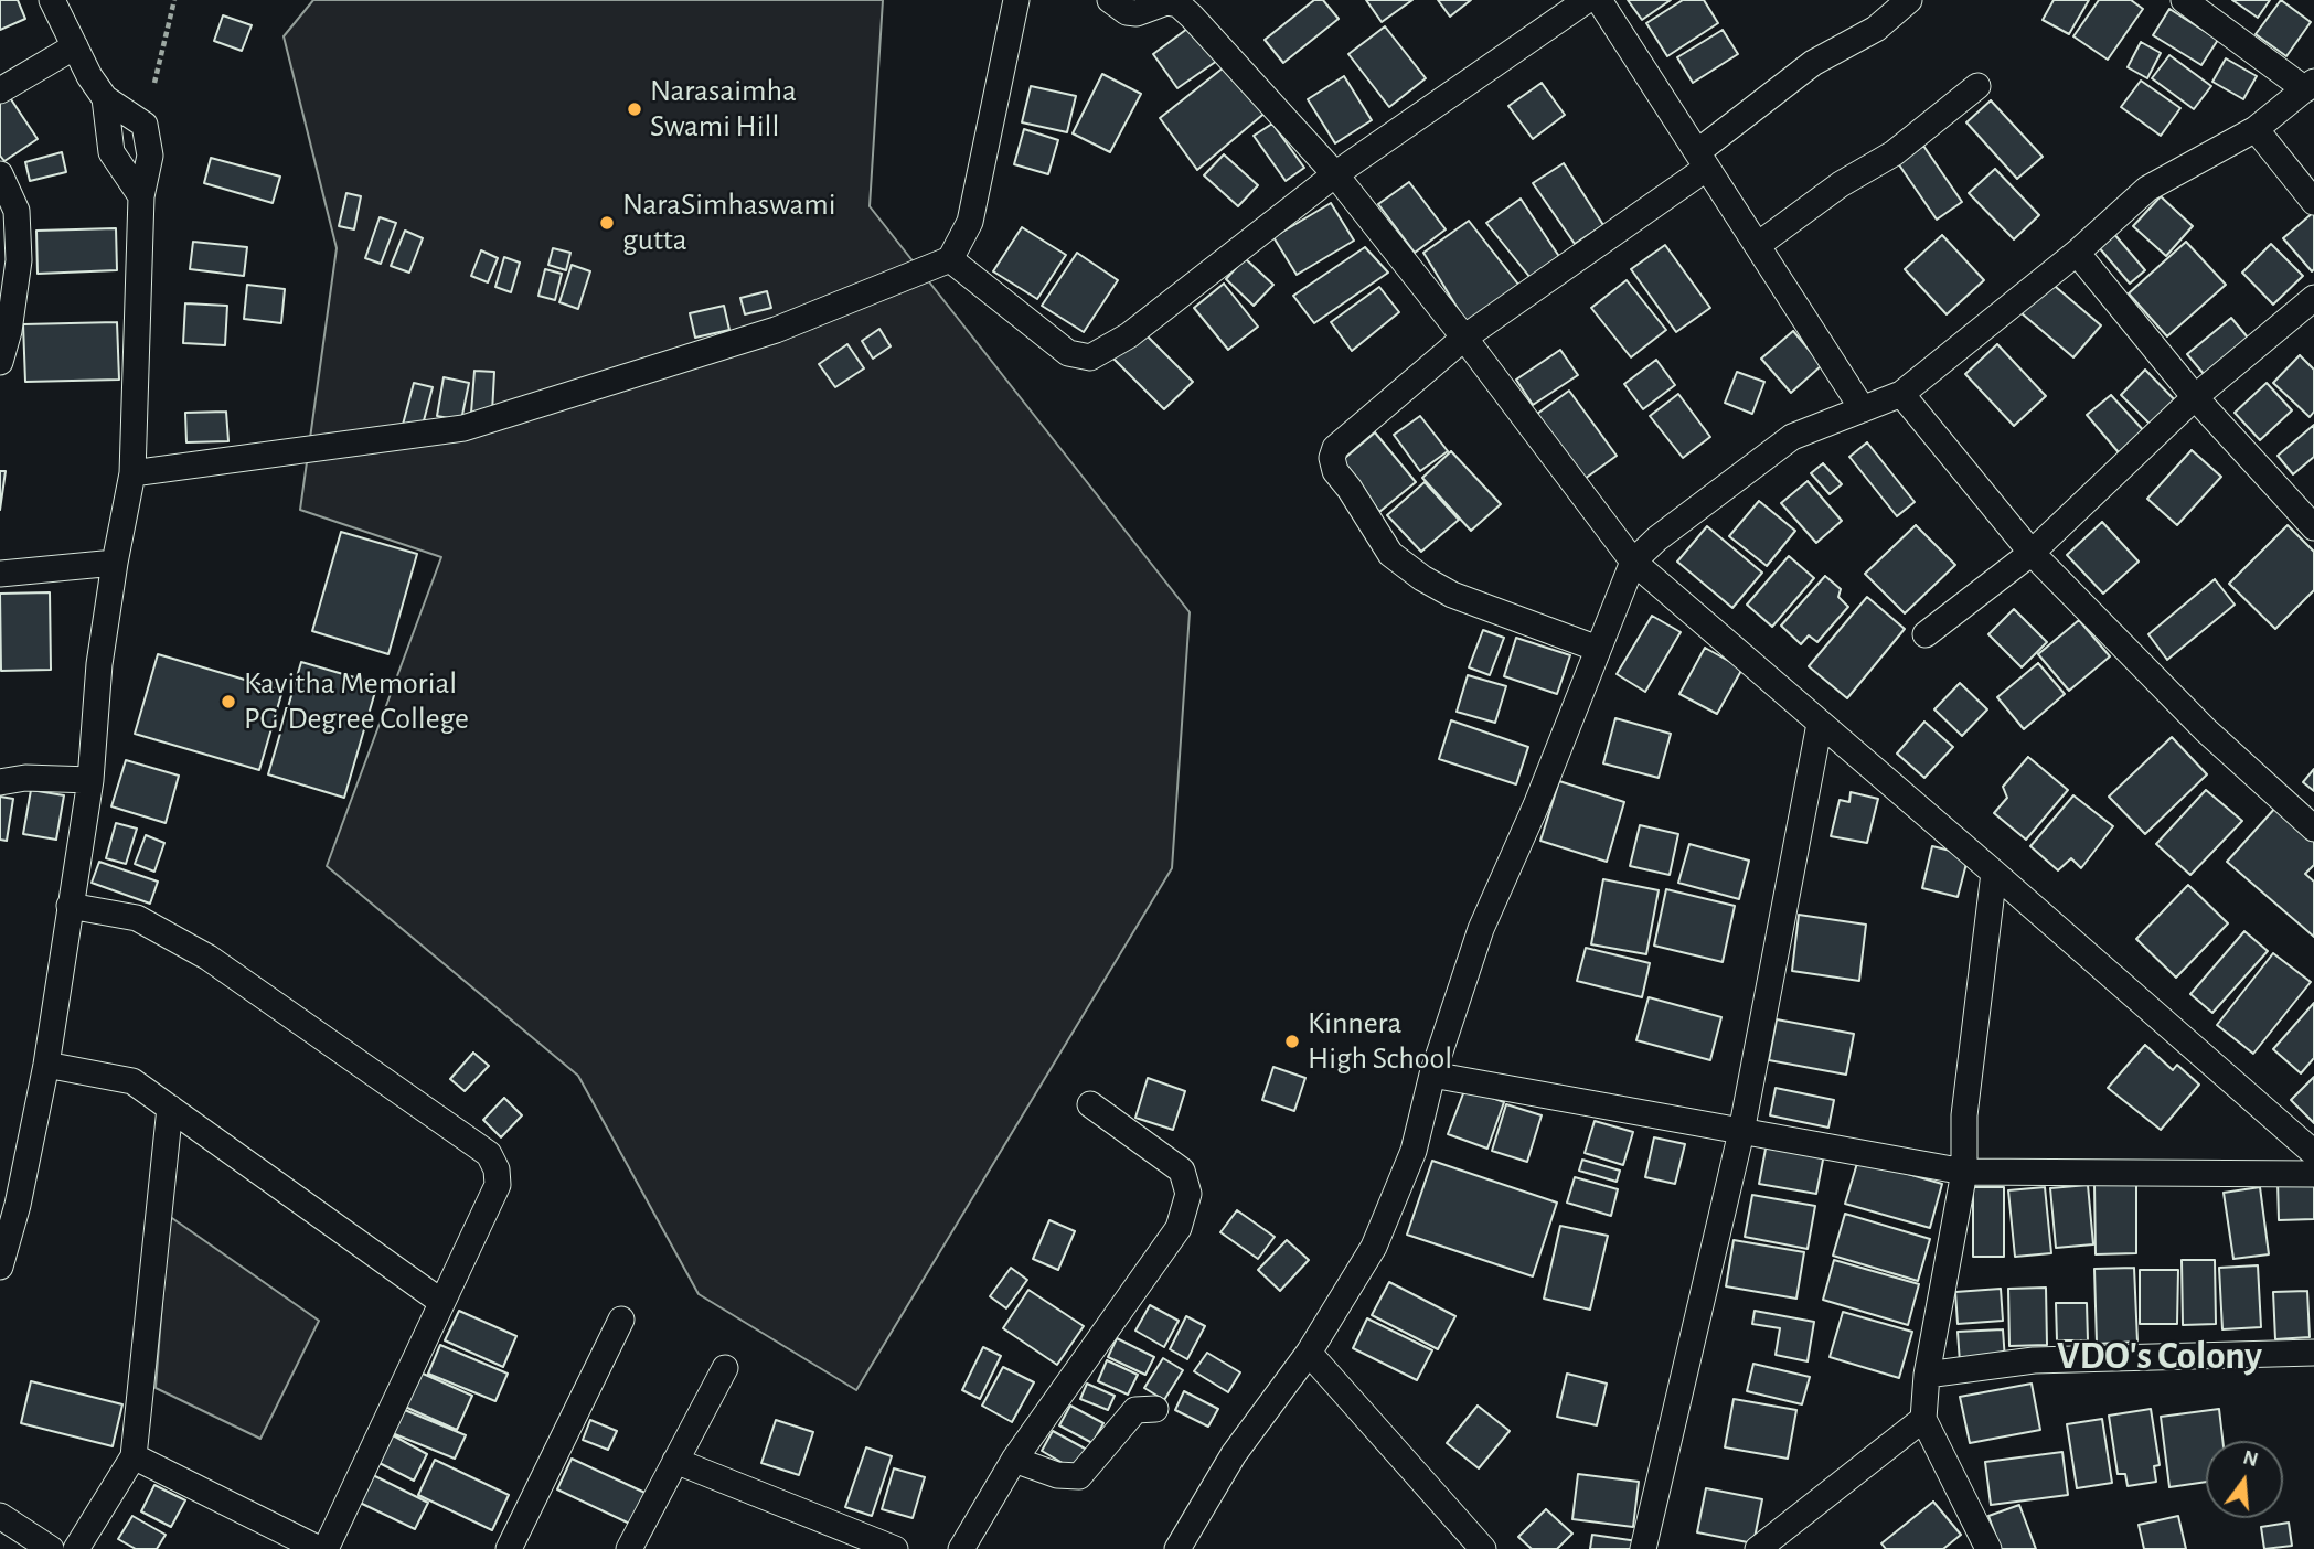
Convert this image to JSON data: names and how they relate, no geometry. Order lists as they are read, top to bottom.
{
  "districts": ["VDO's Colony"],
  "places": [
    "Narasaimha Swami Hill",
    "NaraSimhaswami gutta",
    "Kavitha Memorial PG/Degree College",
    "Kinnera High School"
  ],
  "north": "top"
}
